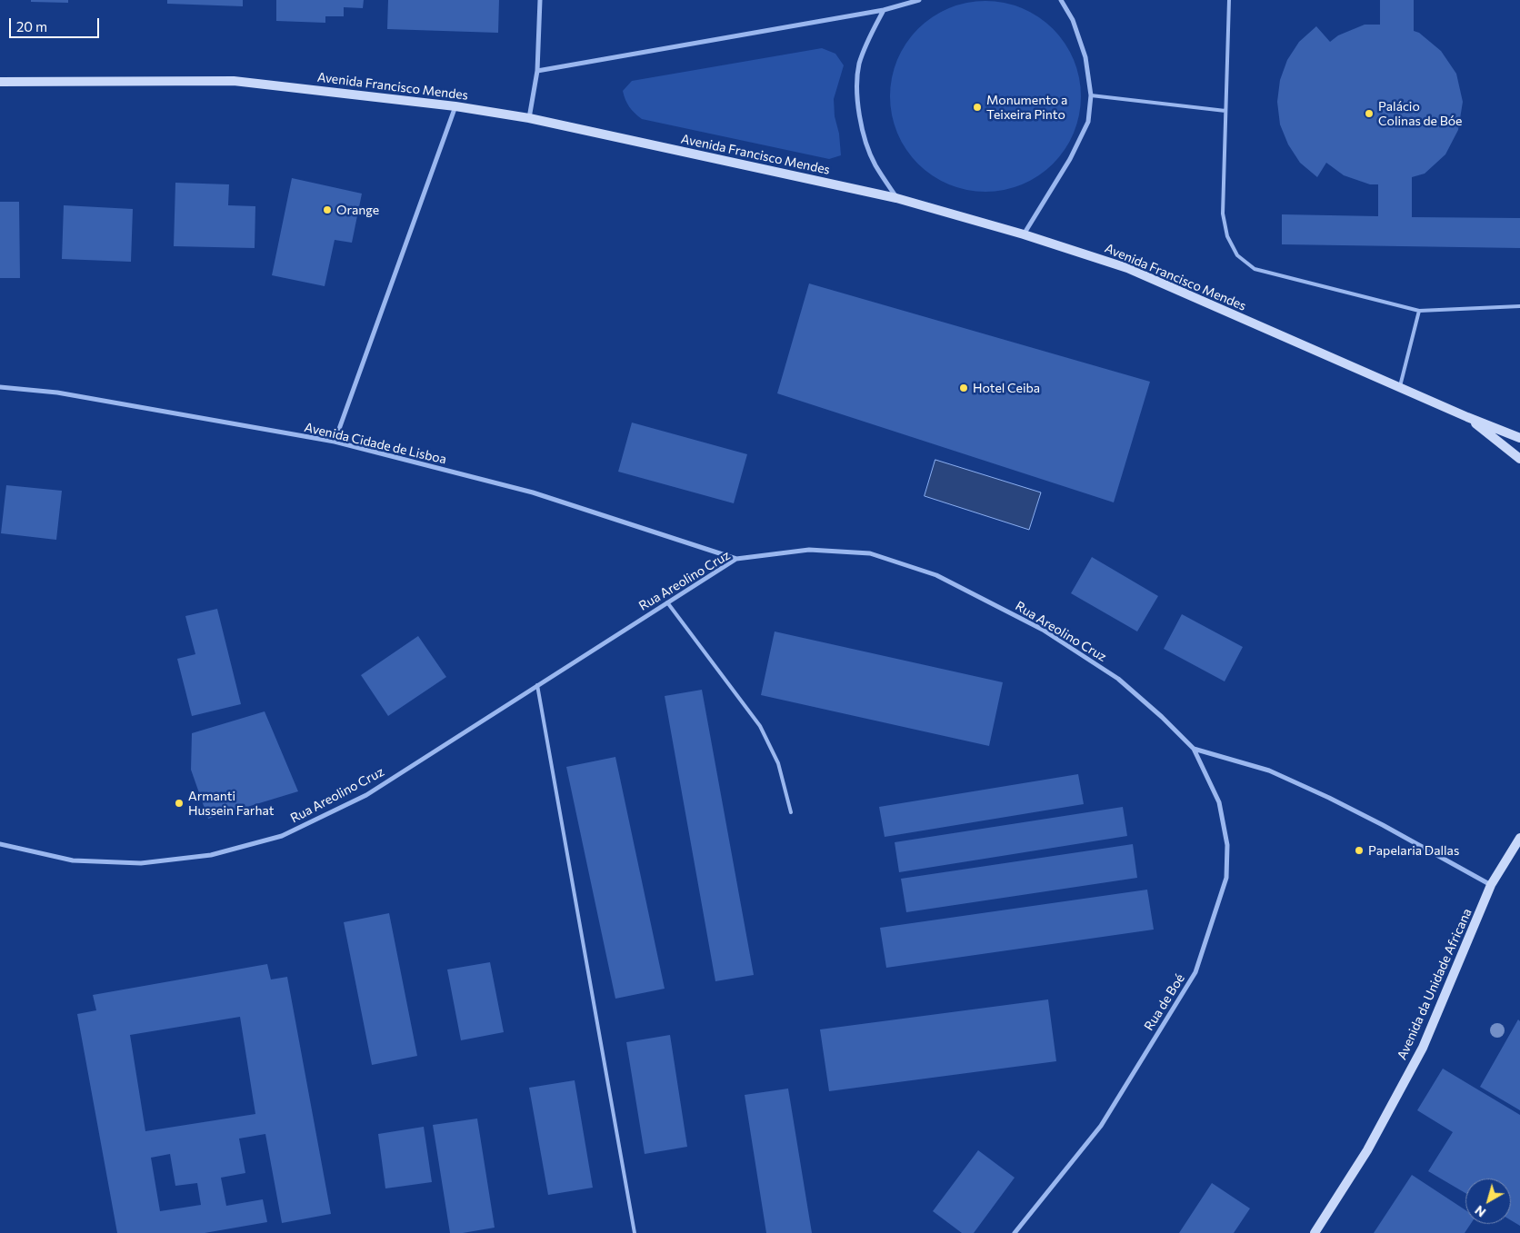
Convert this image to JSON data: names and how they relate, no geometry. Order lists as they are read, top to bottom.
{
  "streets": {
    "main road": ["Avenida Francisco Mendes", "Avenida da Unidade Africana"],
    "street": ["Avenida Cidade de Lisboa", "Rua Areolino Cruz", "Rua de Boé"]
  },
  "crossings": [
    ["Avenida Cidade de Lisboa", "Rua Areolino Cruz"],
    ["Rua Areolino Cruz", "Avenida da Unidade Africana"],
    ["Rua Areolino Cruz", "Rua de Boé"]
  ],
  "places": [
    "Monumento a Teixeira Pinto",
    "Palácio Colinas de Bóe",
    "Orange",
    "Hotel Ceiba",
    "Armanti Hussein Farhat",
    "Papelaria Dallas"
  ],
  "scale_bar": "20 m",
  "north": "bottom left"
}
